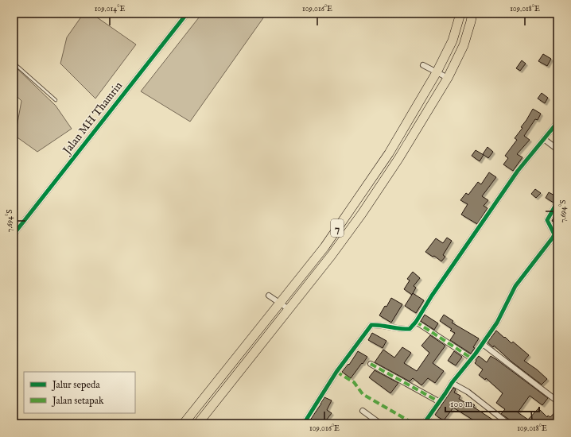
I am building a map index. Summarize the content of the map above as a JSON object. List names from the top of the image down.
{
  "streets": {
    "highway": ["7"],
    "street": ["Jalan MH Thamrin"]
  },
  "legend": ["Jalur sepeda", "Jalan setapak"],
  "scale_bar": "100 m",
  "coordinates": [
    "109.014°E",
    "109.016°E",
    "109.018°E",
    "7.694°S"
  ]
}
